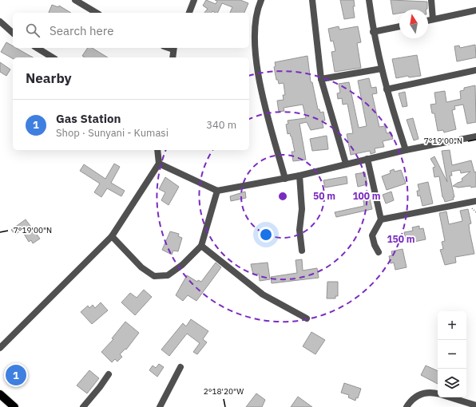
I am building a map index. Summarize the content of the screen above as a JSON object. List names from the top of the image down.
{
  "north": "top",
  "page": {
    "search": "Search here",
    "heading": "Nearby",
    "list": [
      {
        "mark": "1",
        "name": "Gas Station",
        "note": "Shop · Sunyani - Kumasi",
        "value": "340 m"
      }
    ],
    "map_buttons": ["+", "−"],
    "pins": "1"
  },
  "coordinates": ["7°19'00\"N", "2°18'20\"W"],
  "rings": ["50 m", "100 m", "150 m"]
}
